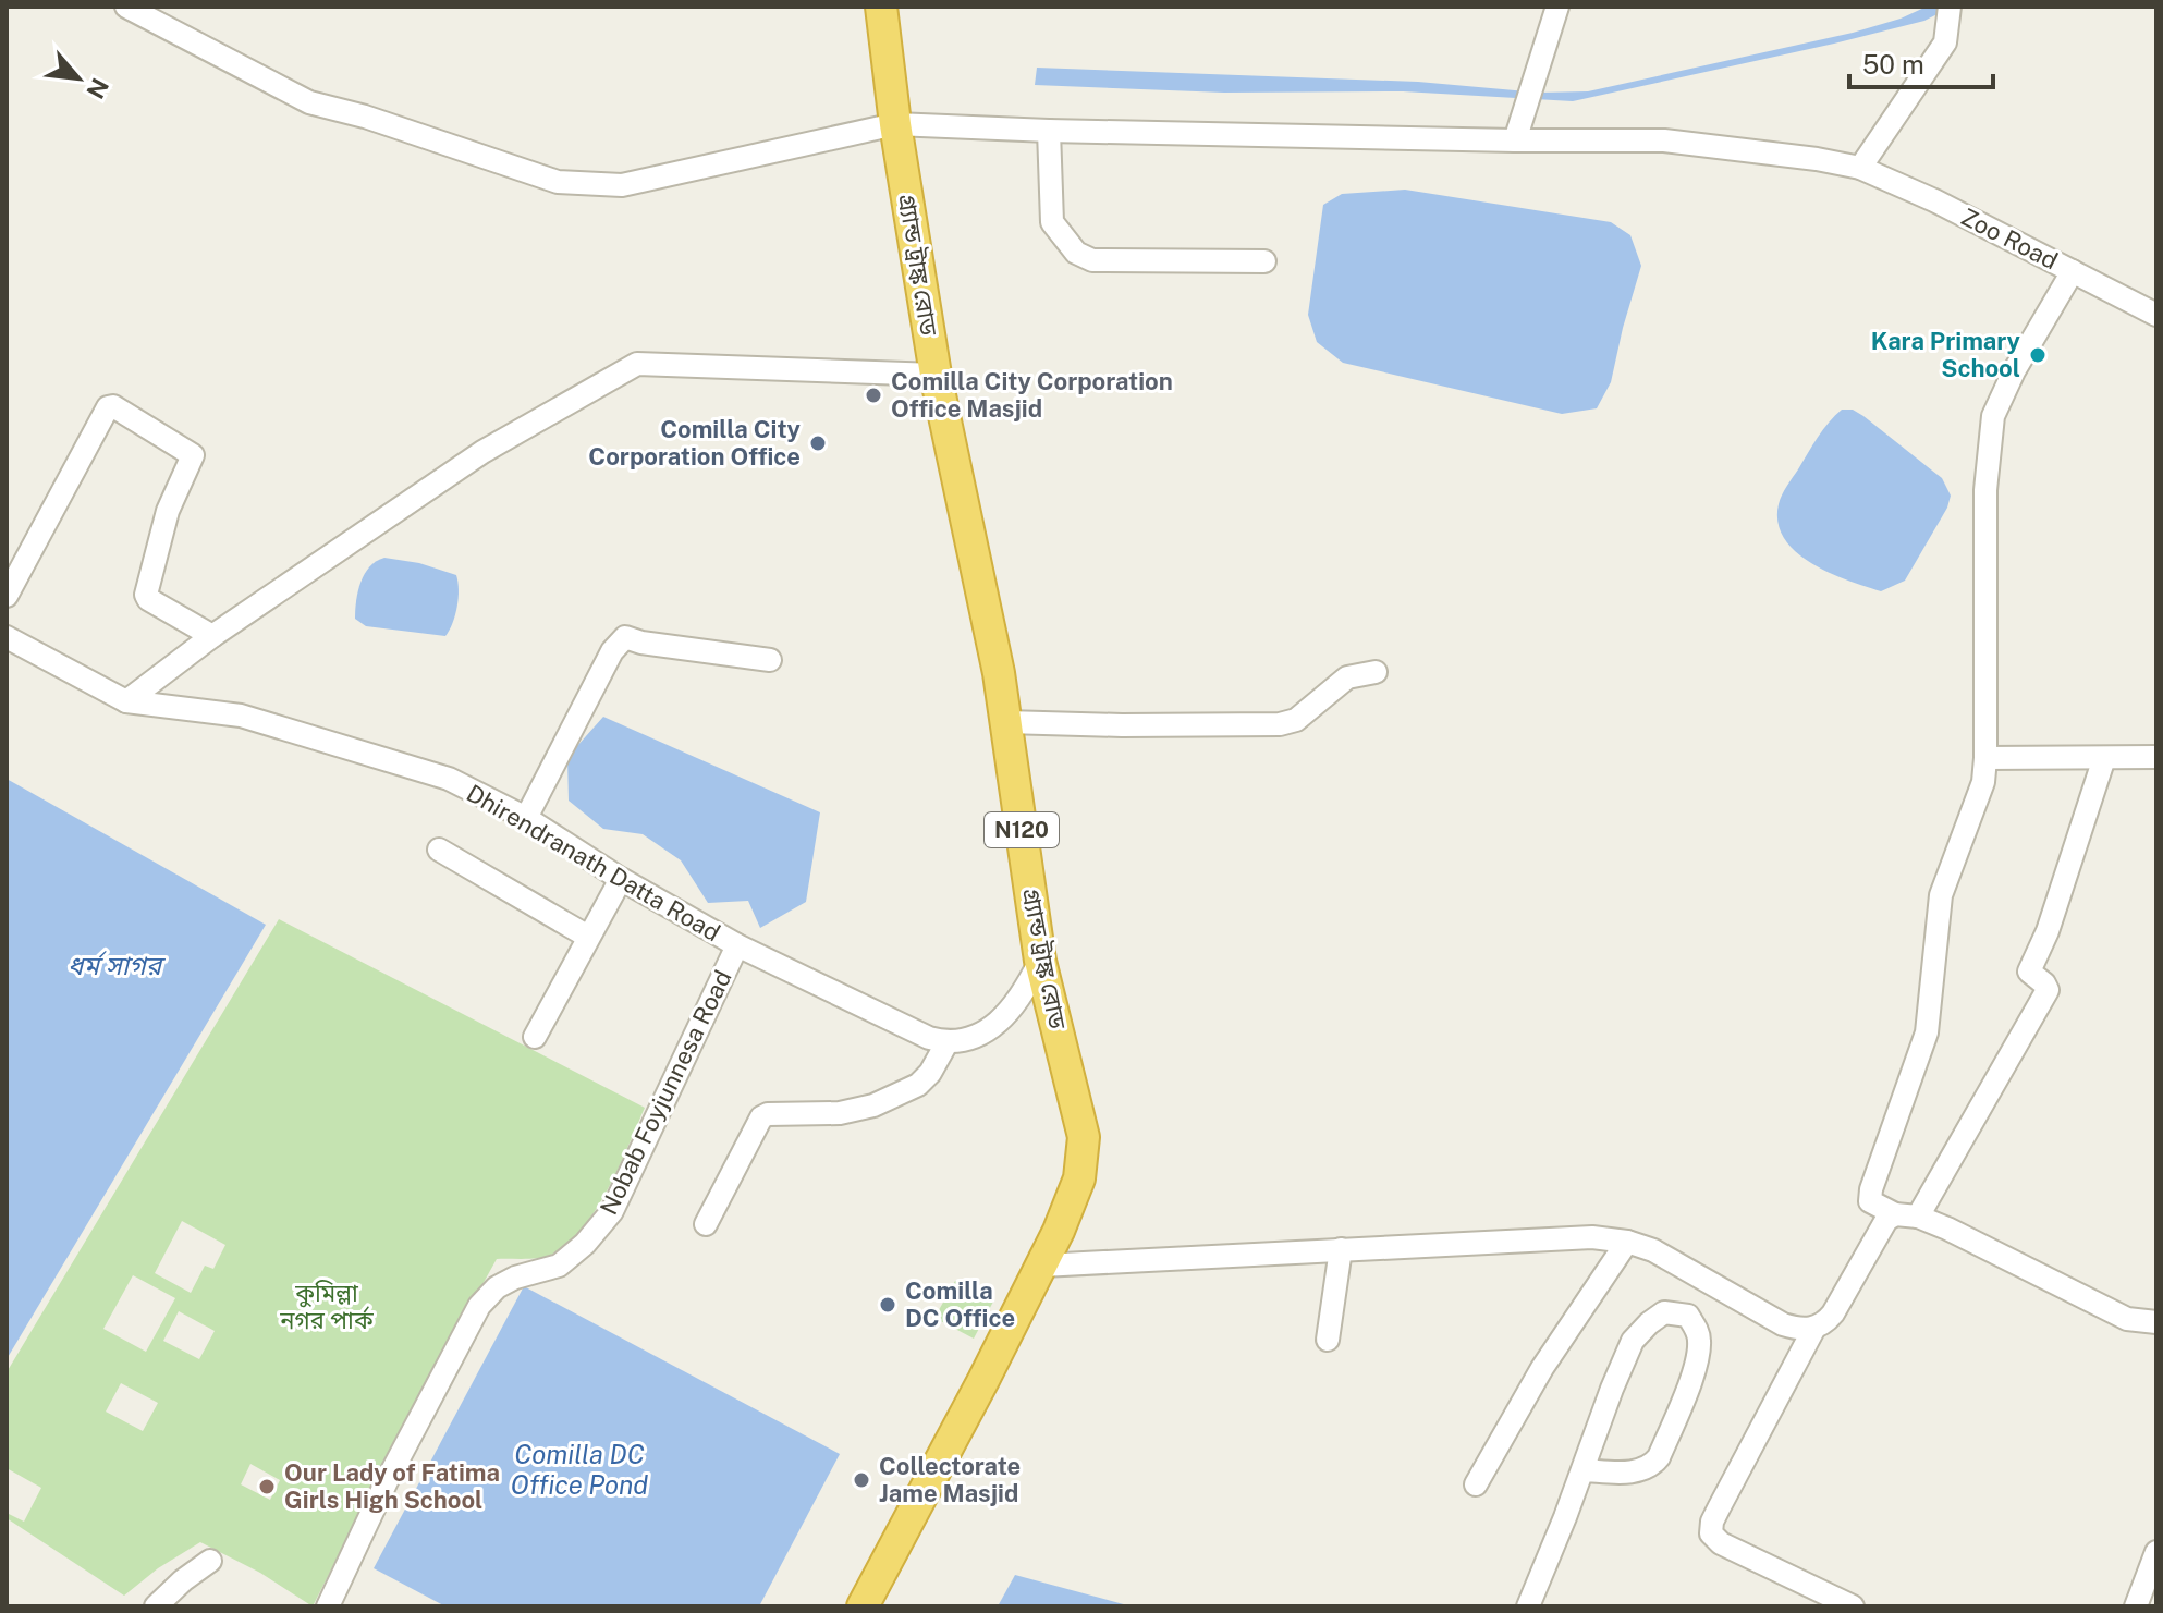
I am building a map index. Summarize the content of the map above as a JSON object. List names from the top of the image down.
{
  "streets": {
    "highway": ["গ্র্যান্ড ট্রাঙ্ক রোড", "N120"],
    "street": ["Zoo Road", "Dhirendranath Datta Road", "Nobab Foyjunnesa Road"]
  },
  "crossings": [
    ["Zoo Road", "গ্র্যান্ড ট্রাঙ্ক রোড"],
    ["Dhirendranath Datta Road", "Nobab Foyjunnesa Road"]
  ],
  "water": ["ধর্ম সাগর", "Comilla DC Office Pond"],
  "parks": ["কুমিল্লা নগর পার্ক"],
  "places": [
    "Kara Primary School",
    "Comilla City Corporation Office Masjid",
    "Comilla City Corporation Office",
    "Comilla DC Office",
    "Collectorate Jame Masjid",
    "Our Lady of Fatima Girls High School"
  ],
  "scale_bar": "50 m",
  "north": "bottom right"
}
